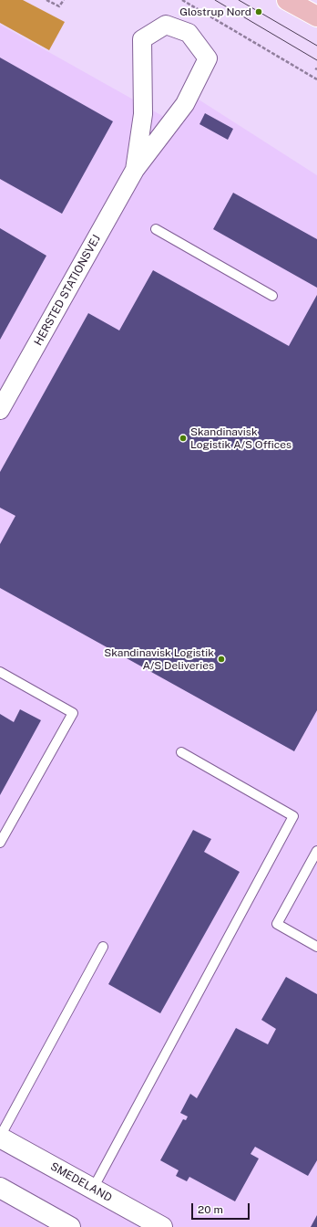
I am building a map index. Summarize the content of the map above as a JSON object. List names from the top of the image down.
{
  "streets": {
    "street": ["HERSTED STATIONSVEJ", "SMEDELAND"]
  },
  "places": ["Glostrup Nord", "Skandinavisk Logistik A/S Offices", "Skandinavisk Logistik A/S Deliveries"],
  "scale_bar": "20 m"
}
